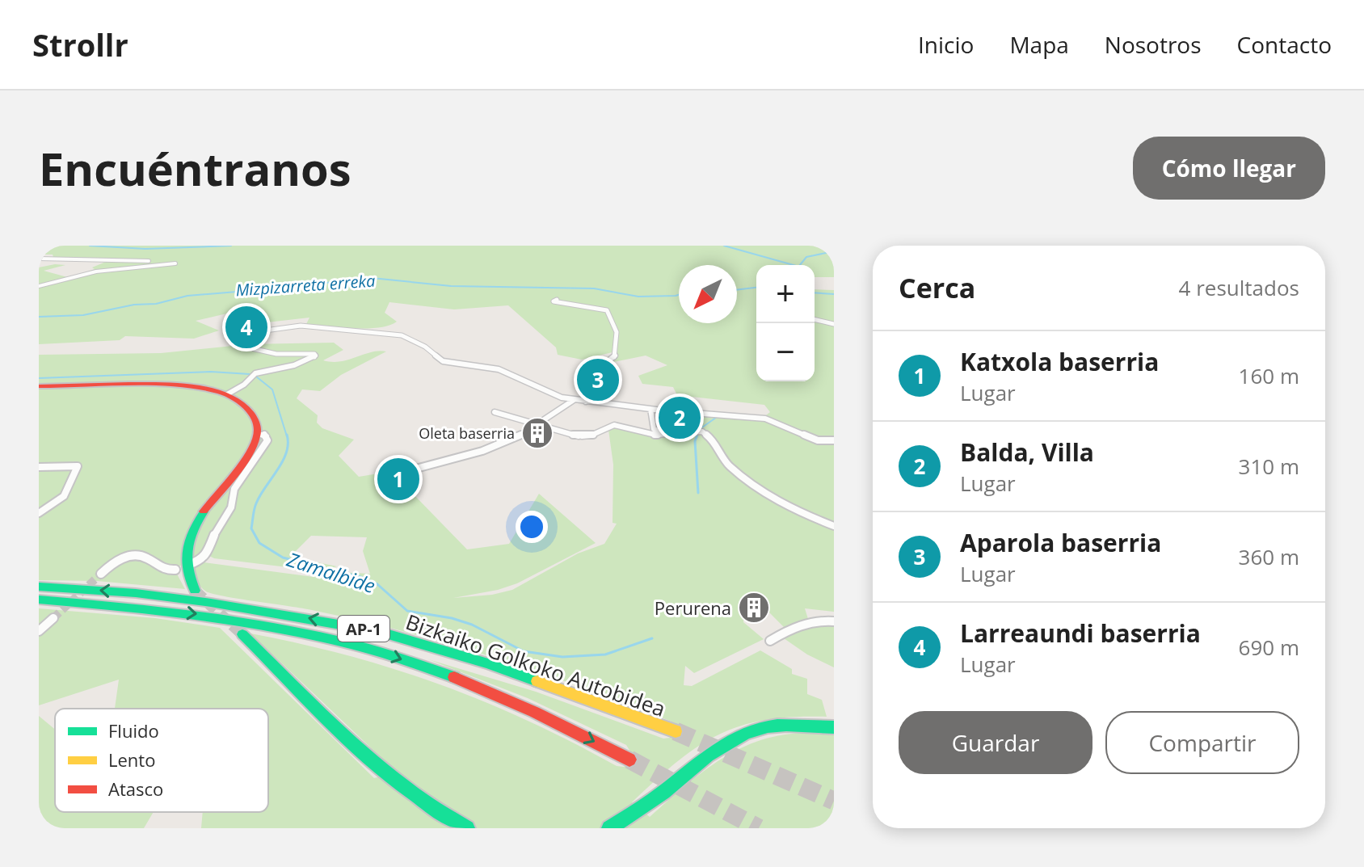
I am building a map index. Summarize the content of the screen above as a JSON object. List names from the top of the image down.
{
  "streets": {
    "main road": ["AP-1", "Bizkaiko Golkoko Autobidea"]
  },
  "water": ["Mizpizarreta erreka", "Zamalbide"],
  "places": {
    "building": ["Oleta baserria", "Perurena"]
  },
  "legend": ["Fluido", "Lento", "Atasco"],
  "north": "bottom left",
  "page": {
    "header": "Strollr",
    "nav": [
      "Inicio",
      "Mapa",
      "Nosotros",
      "Contacto"
    ],
    "buttons": [
      "Cómo llegar",
      ["Guardar", "Compartir"]
    ],
    "title": "Encuéntranos",
    "heading": ["Cerca", "4 resultados"],
    "map_buttons": ["+", "−"],
    "pins": [
      "4",
      "3",
      "2",
      "1"
    ],
    "list": [
      {
        "mark": "1",
        "name": "Katxola baserria",
        "note": "Lugar",
        "value": "160 m"
      },
      {
        "mark": "2",
        "name": "Balda, Villa",
        "note": "Lugar",
        "value": "310 m"
      },
      {
        "mark": "3",
        "name": "Aparola baserria",
        "note": "Lugar",
        "value": "360 m"
      },
      {
        "mark": "4",
        "name": "Larreaundi baserria",
        "note": "Lugar",
        "value": "690 m"
      }
    ]
  }
}
